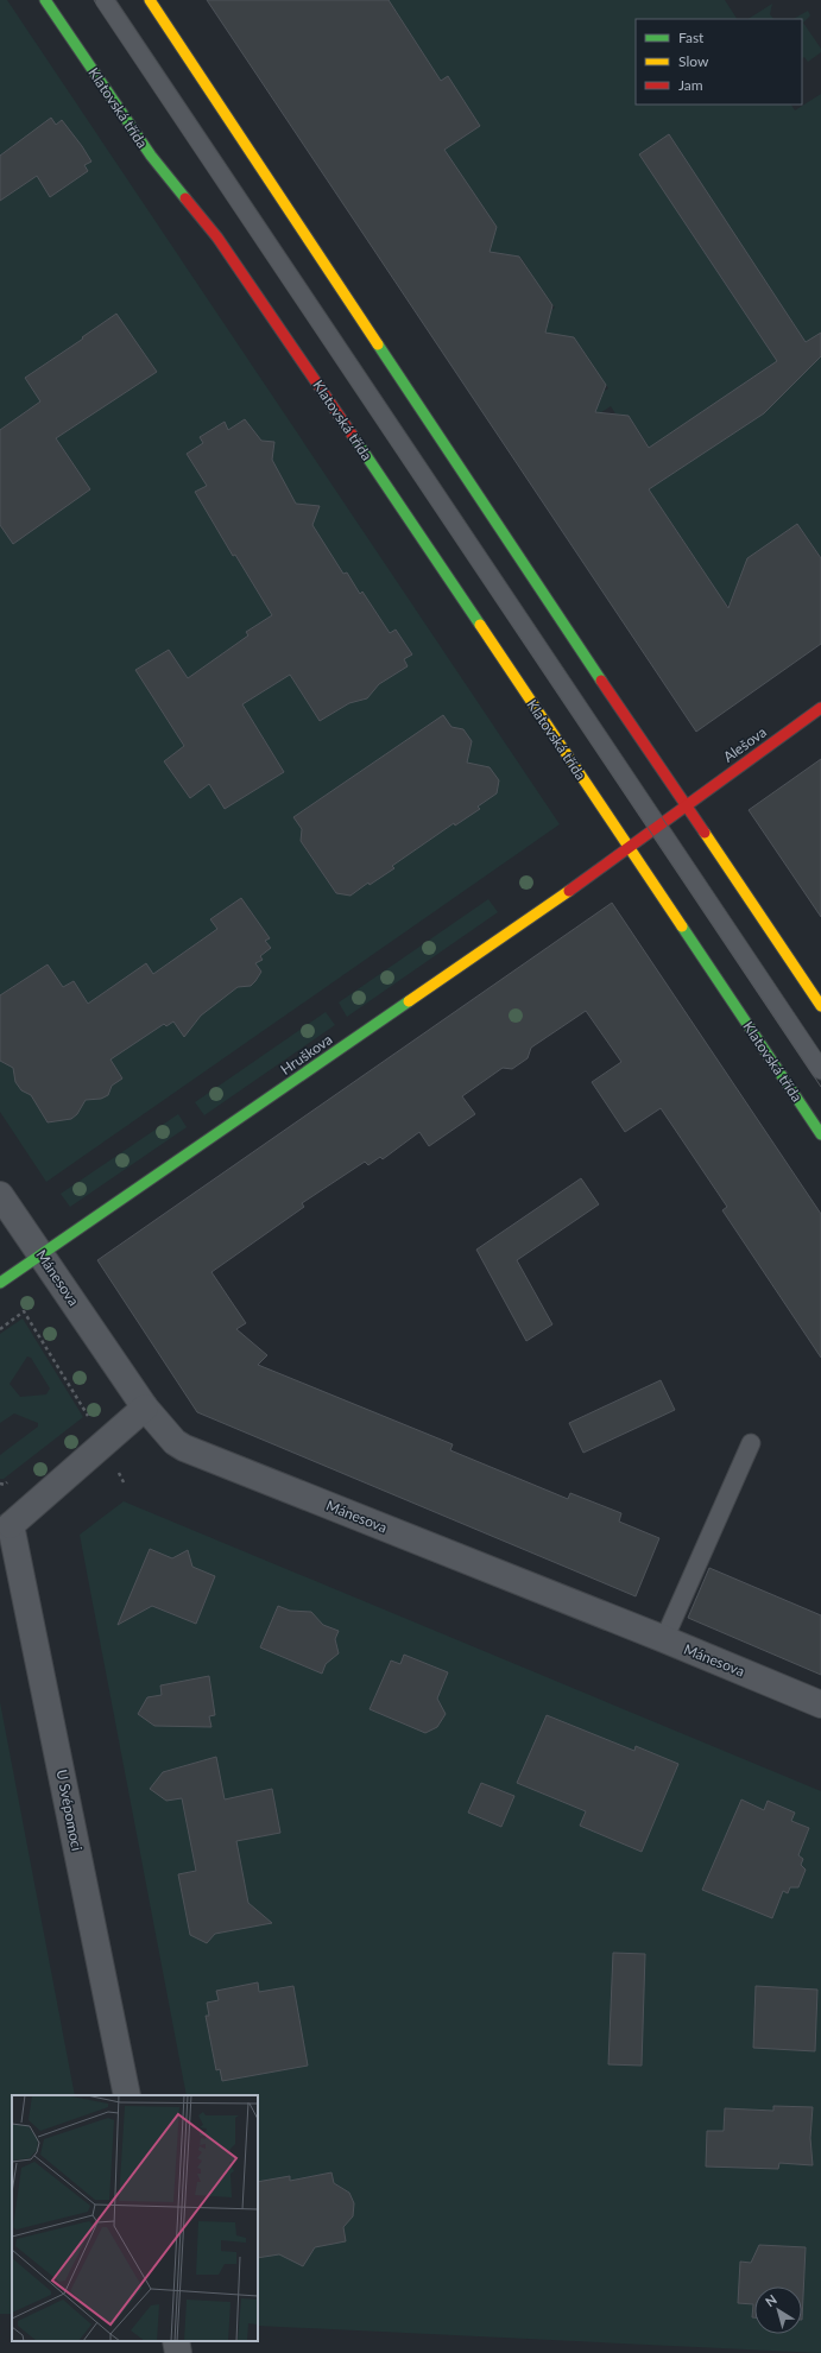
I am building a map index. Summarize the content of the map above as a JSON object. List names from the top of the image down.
{
  "streets": {
    "main road": ["Klatovská třída", "Alešova", "Hruškova"],
    "street": ["Mánesova", "U Svépomoci"]
  },
  "crossings": [
    ["Klatovská třída", "Hruškova"],
    ["Hruškova", "Mánesova"],
    ["Mánesova", "U Svépomoci"]
  ],
  "legend": ["Fast", "Slow", "Jam"],
  "north": "top left"
}
